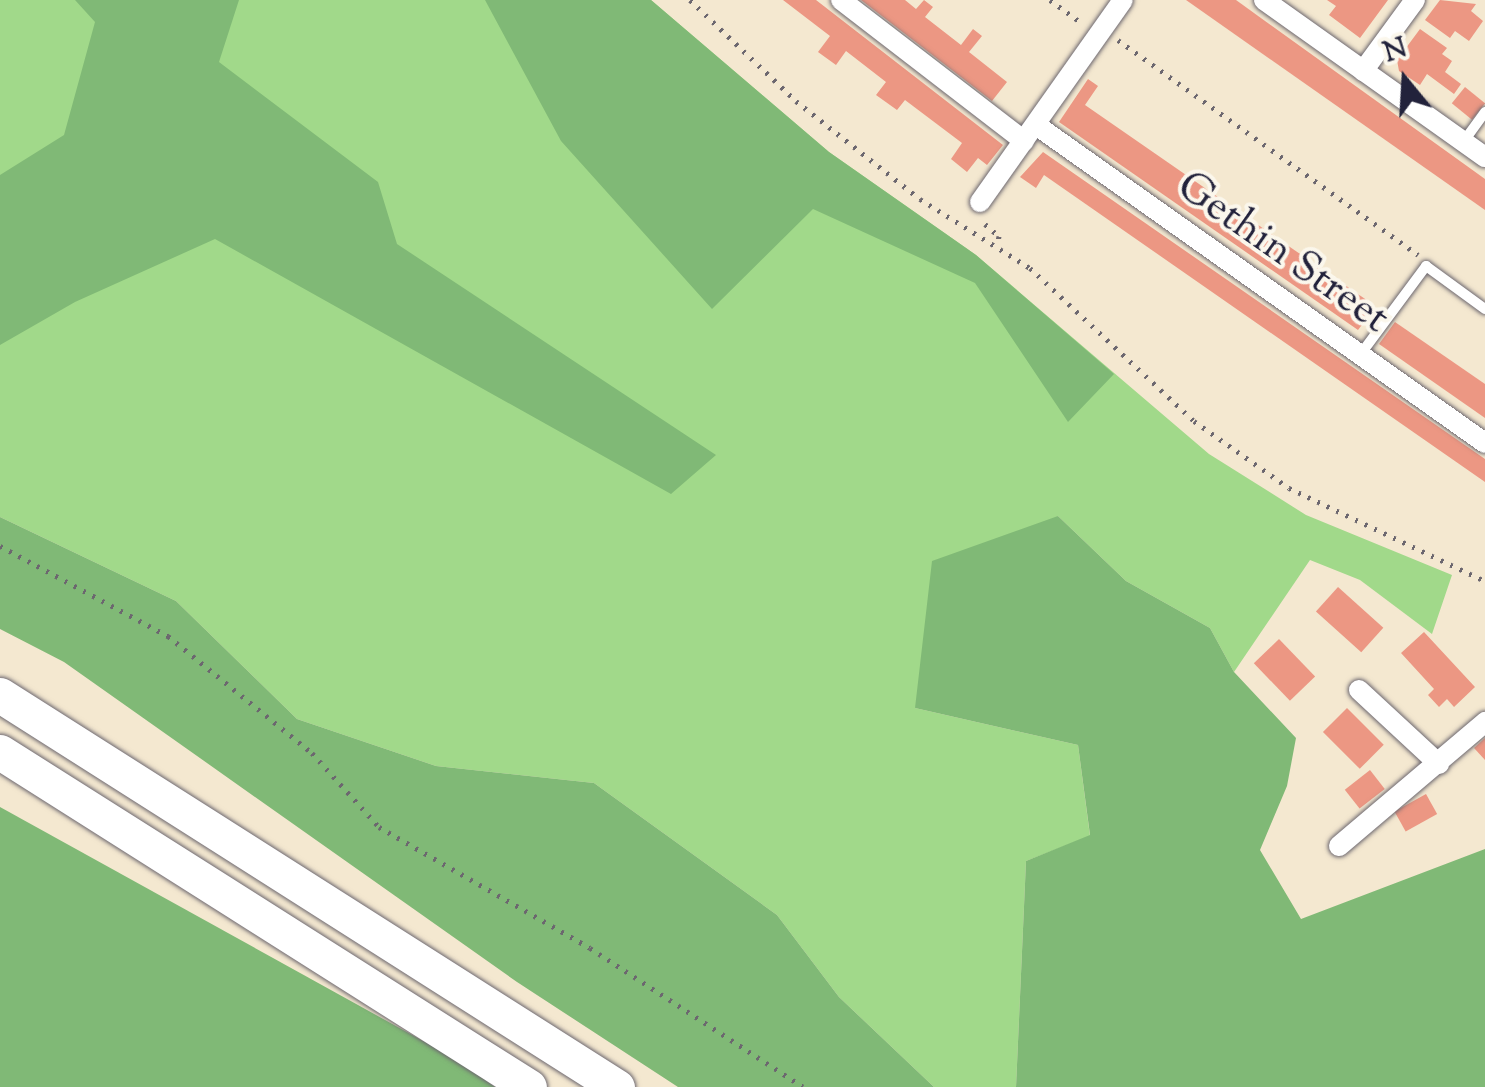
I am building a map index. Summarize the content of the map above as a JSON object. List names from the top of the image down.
{
  "streets": {
    "street": ["Gethin Street"]
  },
  "north": "top"
}
